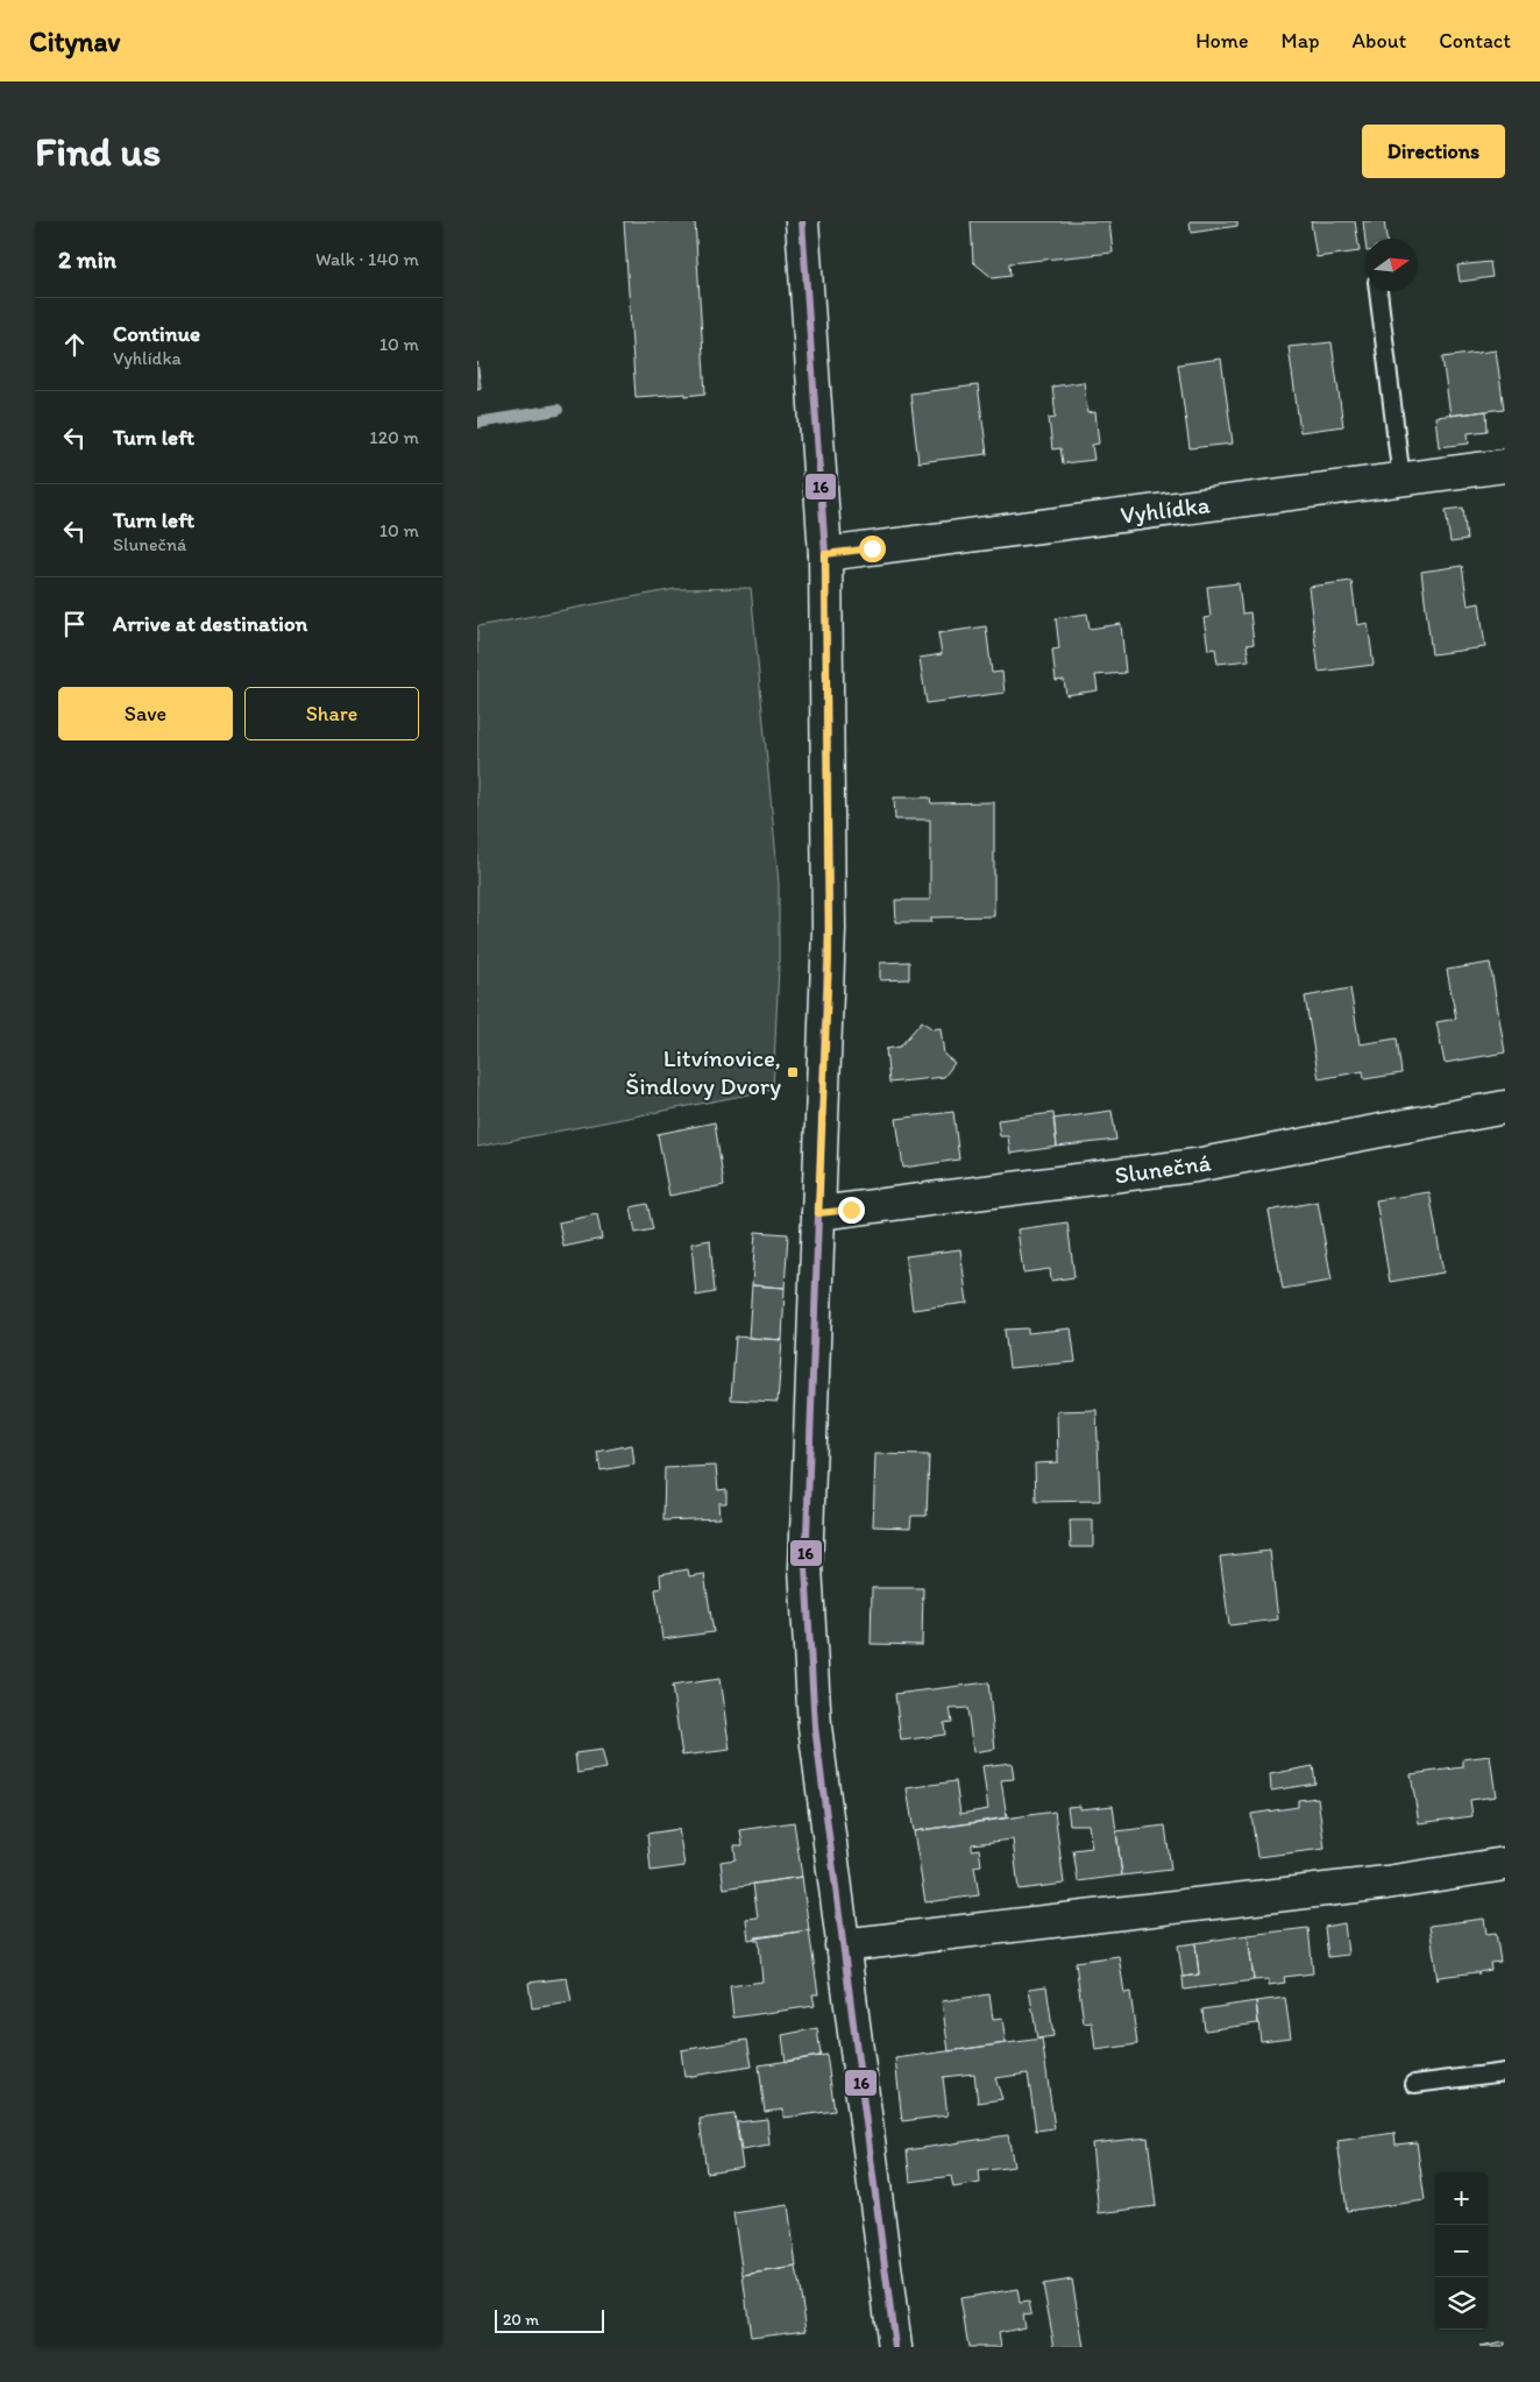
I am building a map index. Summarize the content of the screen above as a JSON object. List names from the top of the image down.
{
  "streets": {
    "street": ["Vyhlídka", "Slunečná"]
  },
  "places": {
    "transit": ["Litvínovice, Šindlovy Dvory"]
  },
  "lines": ["transit line 16"],
  "scale_bar": "20 m",
  "north": "right",
  "page": {
    "header": "Citynav",
    "nav": [
      "Home",
      "Map",
      "About",
      "Contact"
    ],
    "buttons": [
      "Directions",
      ["Save", "Share"]
    ],
    "title": "Find us",
    "heading": ["2 min", "Walk · 140 m"],
    "list": [
      ["Continue", "Vyhlídka", "10 m"],
      ["Turn left", "120 m"],
      ["Turn left", "Slunečná", "10 m"],
      "Arrive at destination"
    ],
    "map_buttons": ["+", "−"],
    "scale": "20 m"
  }
}
